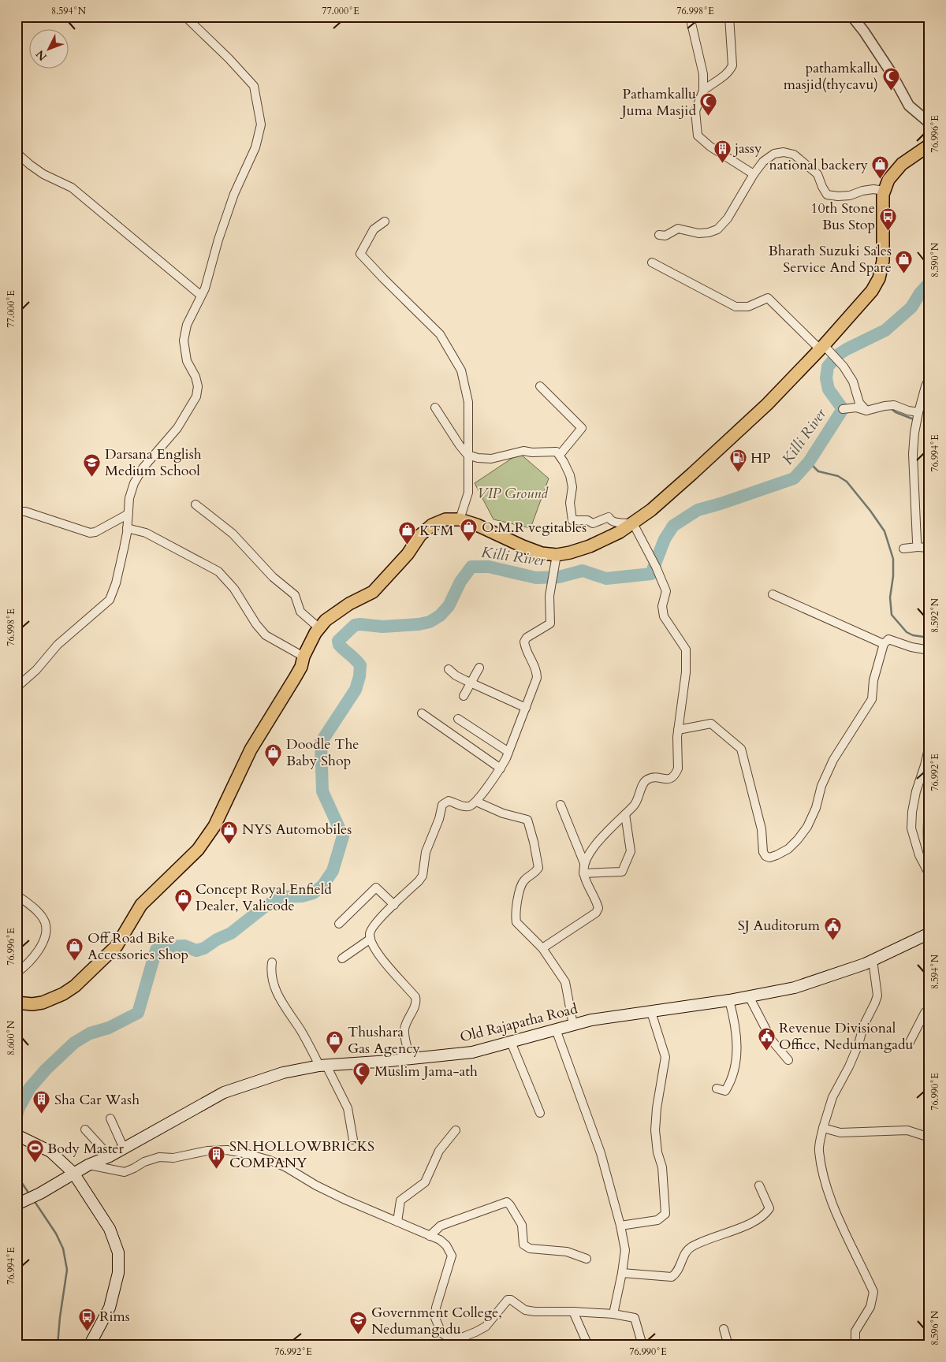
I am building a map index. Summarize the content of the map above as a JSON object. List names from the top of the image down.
{
  "streets": {
    "main road": ["Old Rajapatha Road"]
  },
  "water": ["Killi River"],
  "parks": ["VIP Ground"],
  "places": {
    "mosque": ["pathamkallu masjid(thycavu)", "Pathamkallu Juma Masjid", "Muslim Jama-ath"],
    "building": ["jassy", "Sha Car Wash", "SN HOLLOWBRICKS COMPANY"],
    "shop": [
      "national backery",
      "Bharath Suzuki Sales Service And Spare",
      "O.M.R vegitables",
      "KTM",
      "Doodle The Baby Shop",
      "NYS Automobiles",
      "Concept Royal Enfield Dealer, Valicode",
      "Off Road Bike Accessories Shop",
      "Thushara Gas Agency"
    ],
    "bus stop": ["10th Stone Bus Stop", "Rims"],
    "fuel station": ["HP"],
    "school or university": ["Darsana English Medium School", "Government College, Nedumangadu"],
    "public building": ["SJ Auditorum", "Revenue Divisional Office, Nedumangadu"],
    "sports": ["Body Master"]
  },
  "north": "bottom left",
  "coordinates": [
    "8.594°N",
    "77.000°E",
    "76.998°E",
    "76.996°E",
    "8.590°N",
    "76.994°E",
    "8.592°N",
    "76.992°E",
    "8.600°N",
    "76.990°E",
    "8.596°N"
  ]
}
